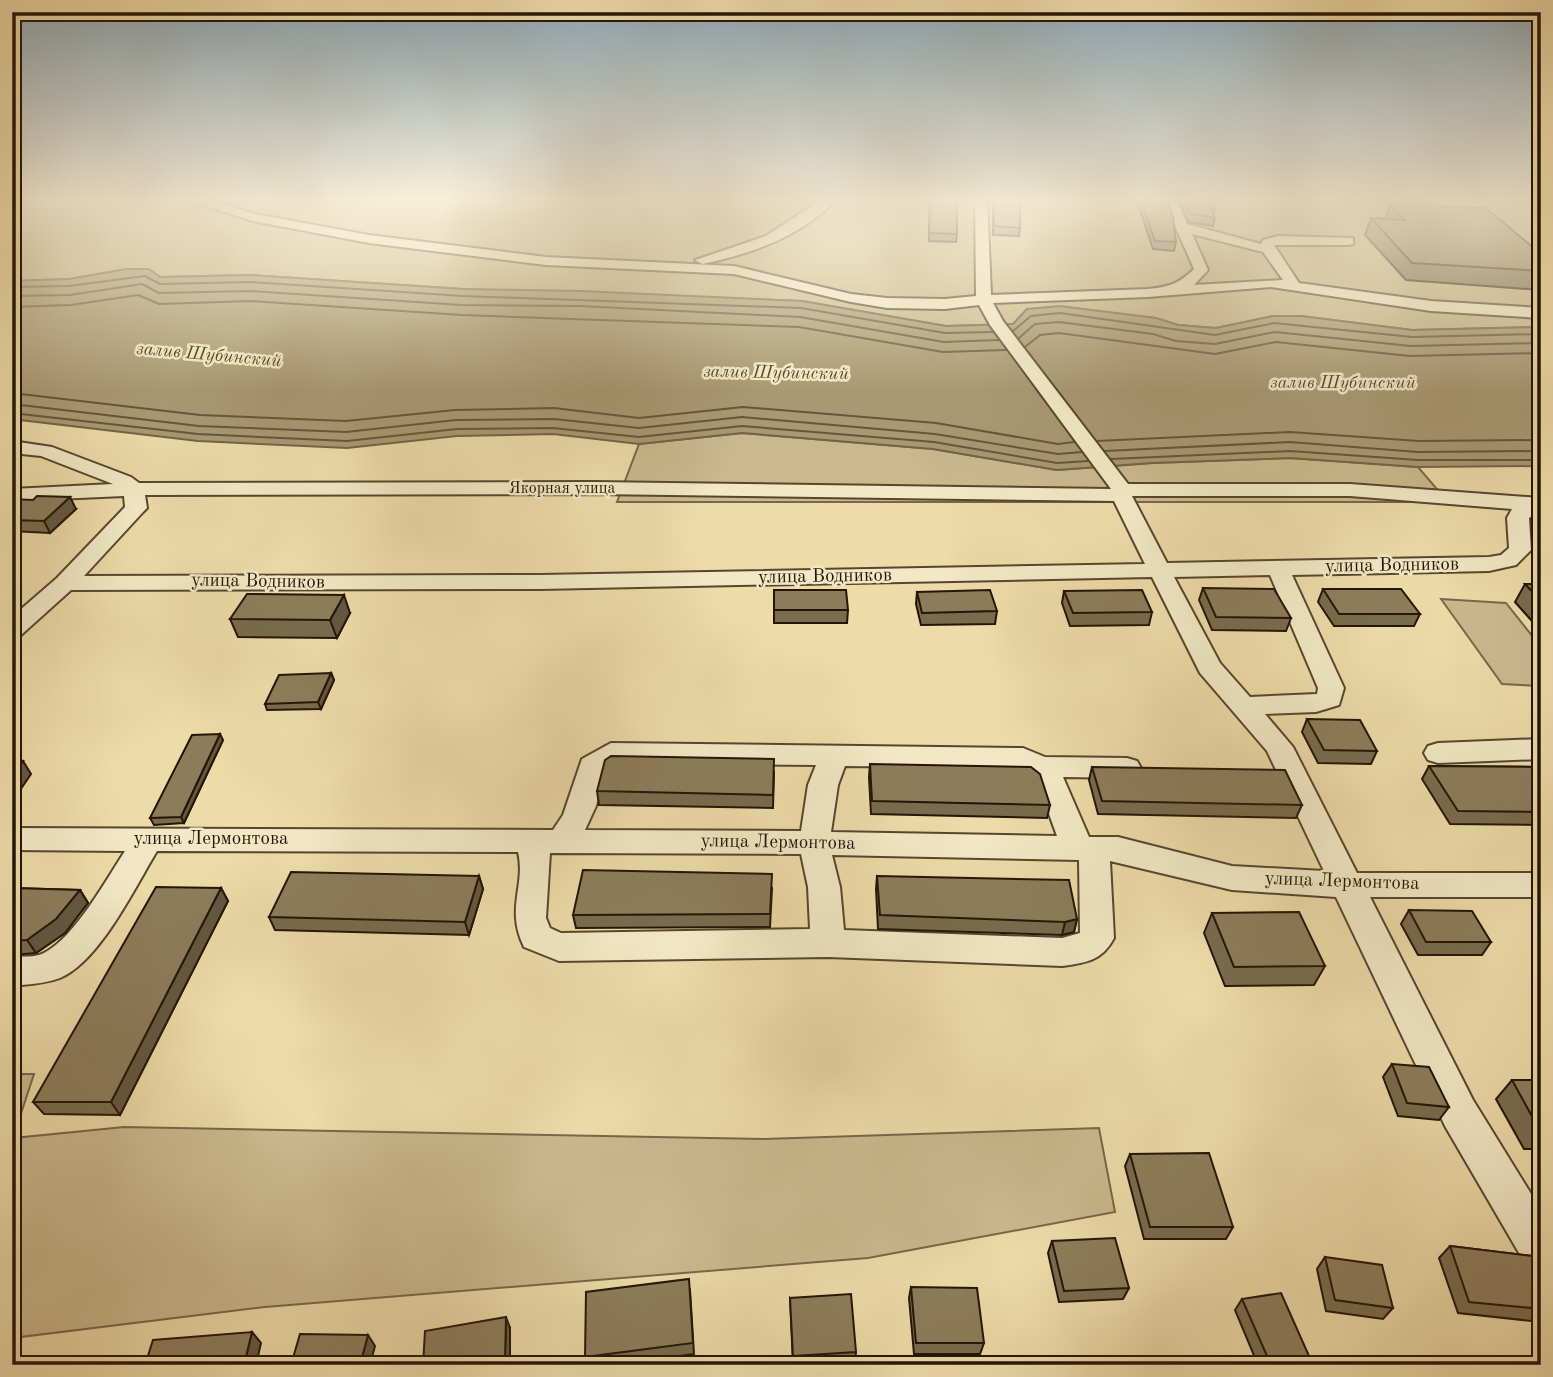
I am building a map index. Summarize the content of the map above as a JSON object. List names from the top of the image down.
{
  "streets": {
    "street": ["Якорная улица", "улица Водников", "улица Лермонтова"]
  },
  "crossings": [
    ["Якорная улица", "улица Водников"]
  ],
  "water": ["залив Шубинский"]
}
